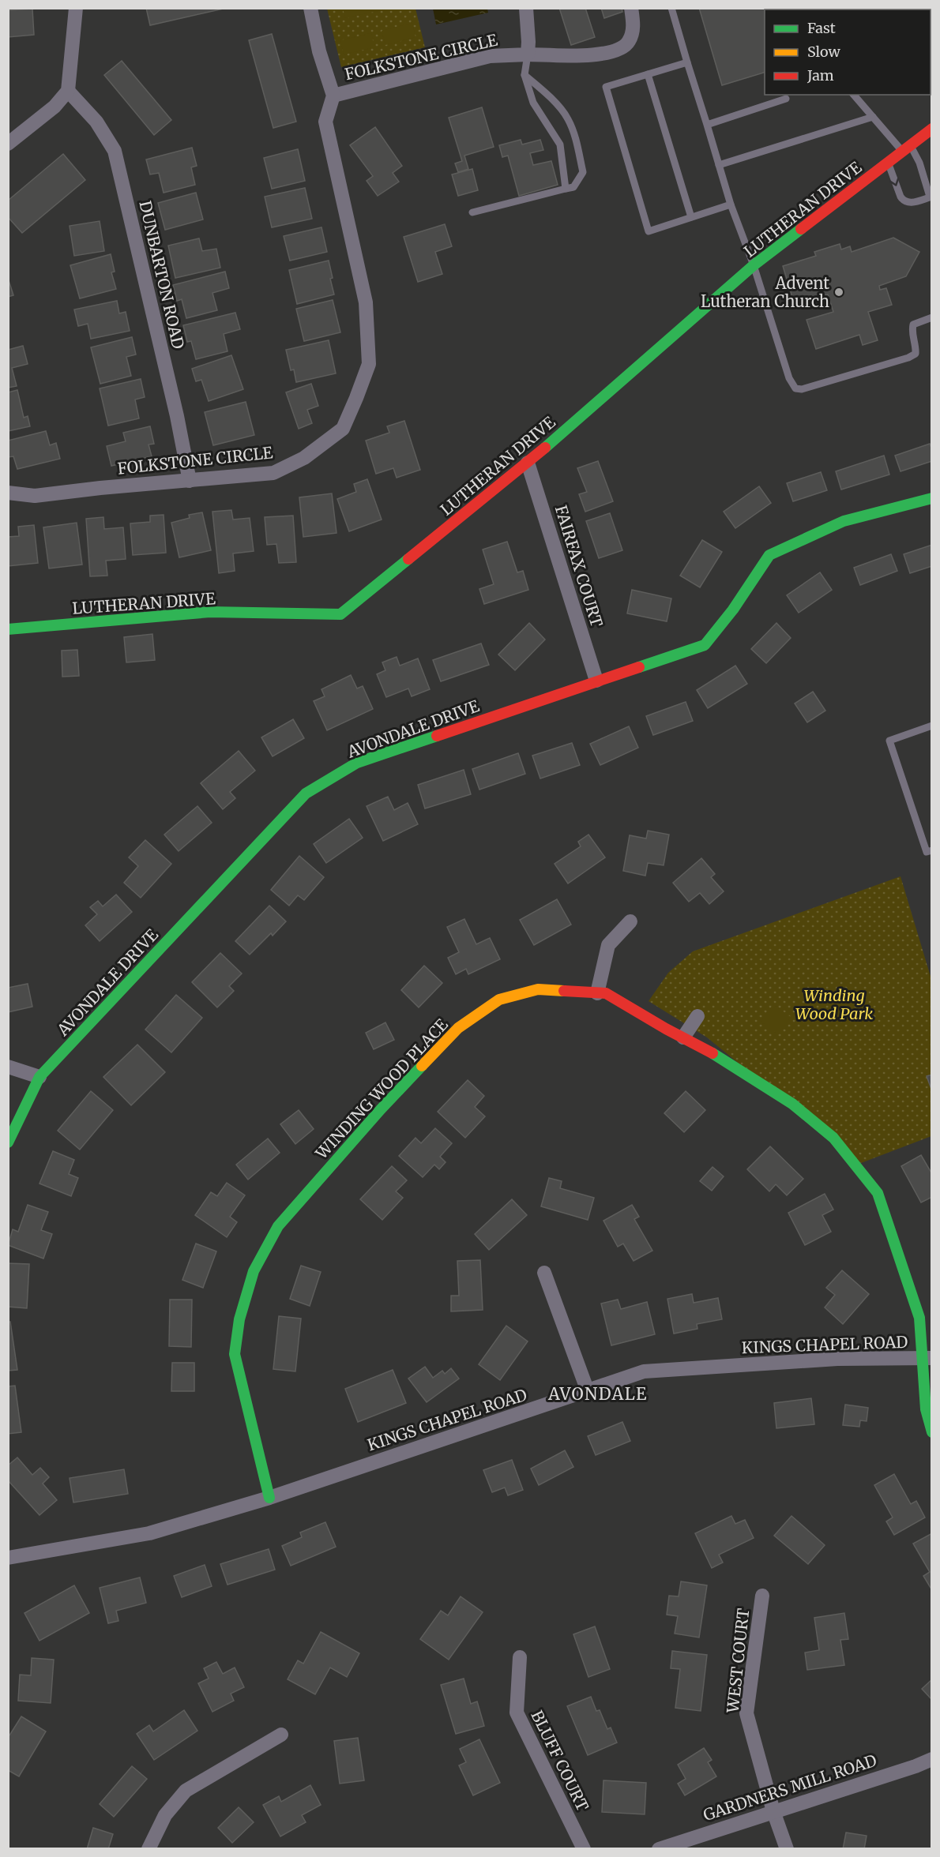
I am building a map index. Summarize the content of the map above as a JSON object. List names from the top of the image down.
{
  "streets": {
    "street": [
      "FOLKSTONE CIRCLE",
      "LUTHERAN DRIVE",
      "DUNBARTON ROAD",
      "FAIRFAX COURT",
      "AVONDALE DRIVE",
      "WINDING WOOD PLACE",
      "KINGS CHAPEL ROAD",
      "WEST COURT",
      "BLUFF COURT",
      "GARDNERS MILL ROAD"
    ]
  },
  "crossings": [
    ["FOLKSTONE CIRCLE", "DUNBARTON ROAD"],
    ["LUTHERAN DRIVE", "FAIRFAX COURT"],
    ["FAIRFAX COURT", "AVONDALE DRIVE"],
    ["WINDING WOOD PLACE", "KINGS CHAPEL ROAD"],
    ["WEST COURT", "GARDNERS MILL ROAD"]
  ],
  "districts": ["AVONDALE"],
  "parks": ["Winding Wood Park"],
  "places": ["Advent Lutheran Church"],
  "legend": ["Fast", "Slow", "Jam"]
}
